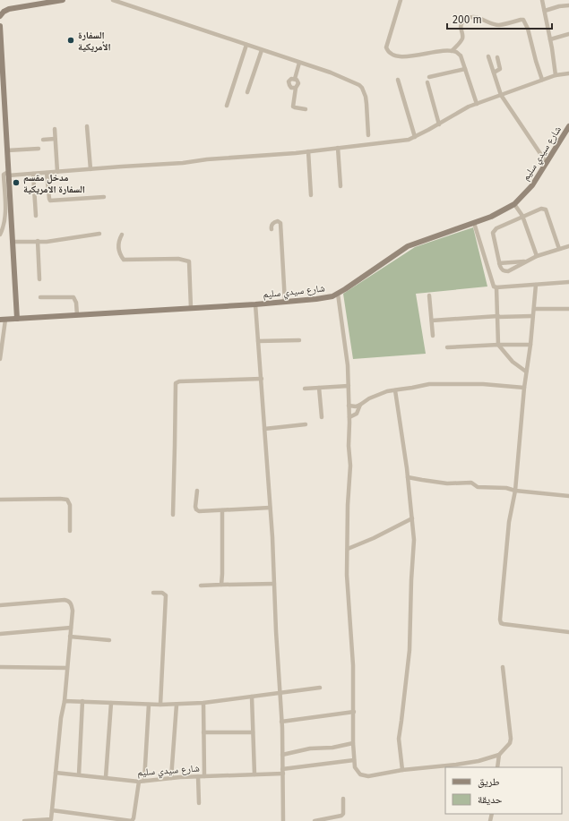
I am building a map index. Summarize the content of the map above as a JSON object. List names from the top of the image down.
{
  "streets": {
    "main road": ["شارع سيدي سليم"]
  },
  "places": ["السفارة الأمريكية", "مدخل مقسم السفارة الامريكية"],
  "legend": ["طريق", "حديقة"],
  "scale_bar": "200 m"
}
